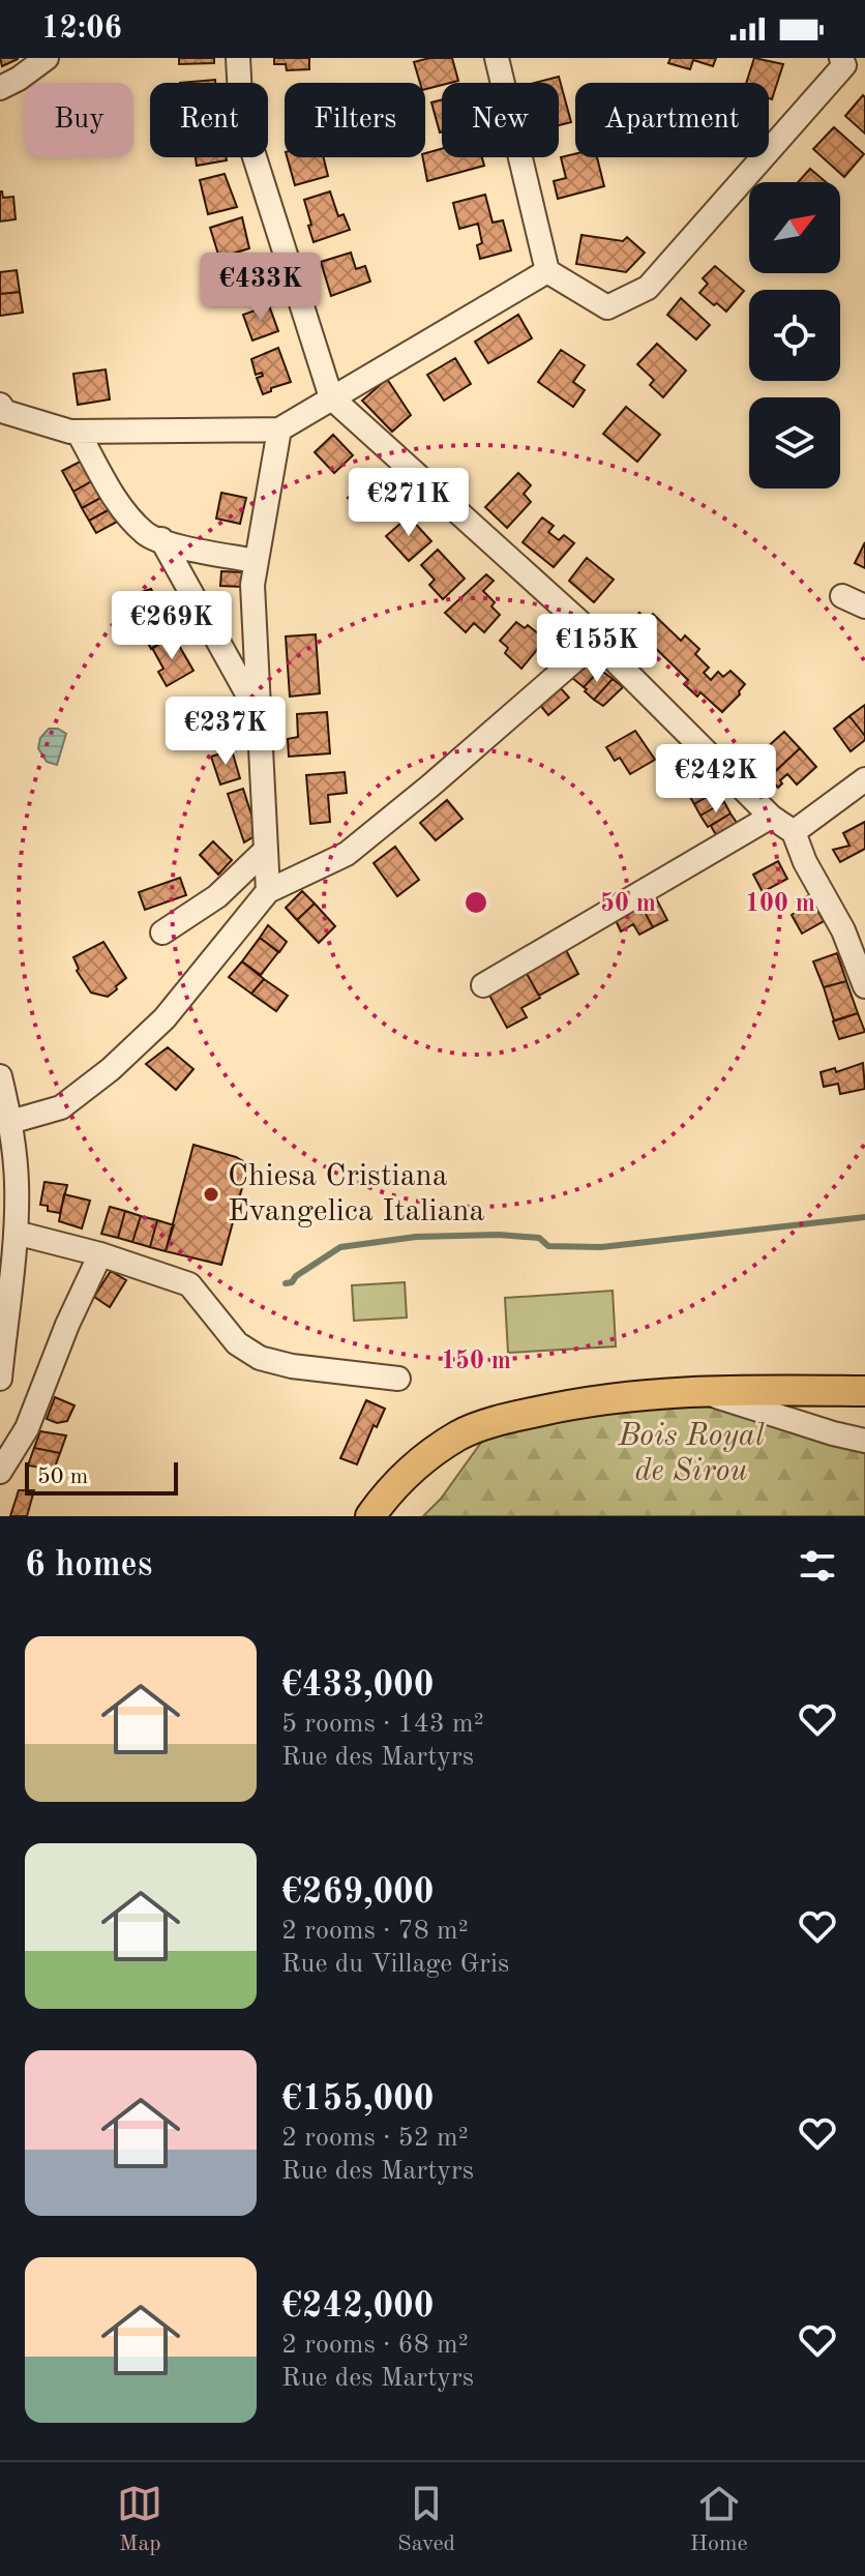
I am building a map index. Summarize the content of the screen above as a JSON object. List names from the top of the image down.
{
  "parks": ["Bois Royal de Sirou"],
  "places": ["Chiesa Cristiana Evangelica Italiana"],
  "scale_bar": "50 m",
  "north": "top right",
  "page": {
    "status": "12:06",
    "chip": [
      "Buy",
      "Rent",
      "Filters",
      "New",
      "Apartment"
    ],
    "price": [
      "€433K",
      "€271K",
      "€269K",
      "€155K",
      "€237K",
      "€242K"
    ],
    "scale": "50 m",
    "heading": "6 homes",
    "list": [
      {
        "name": "€433,000",
        "note": "5 rooms · 143 m² · Rue des Martyrs"
      },
      {
        "name": "€269,000",
        "note": "2 rooms · 78 m² · Rue du Village Gris"
      },
      {
        "name": "€155,000",
        "note": "2 rooms · 52 m² · Rue des Martyrs"
      },
      {
        "name": "€242,000",
        "note": "2 rooms · 68 m² · Rue des Martyrs"
      }
    ],
    "tabs": ["Map", "Saved", "Home"]
  },
  "rings": ["50 m", "100 m", "150 m"]
}
